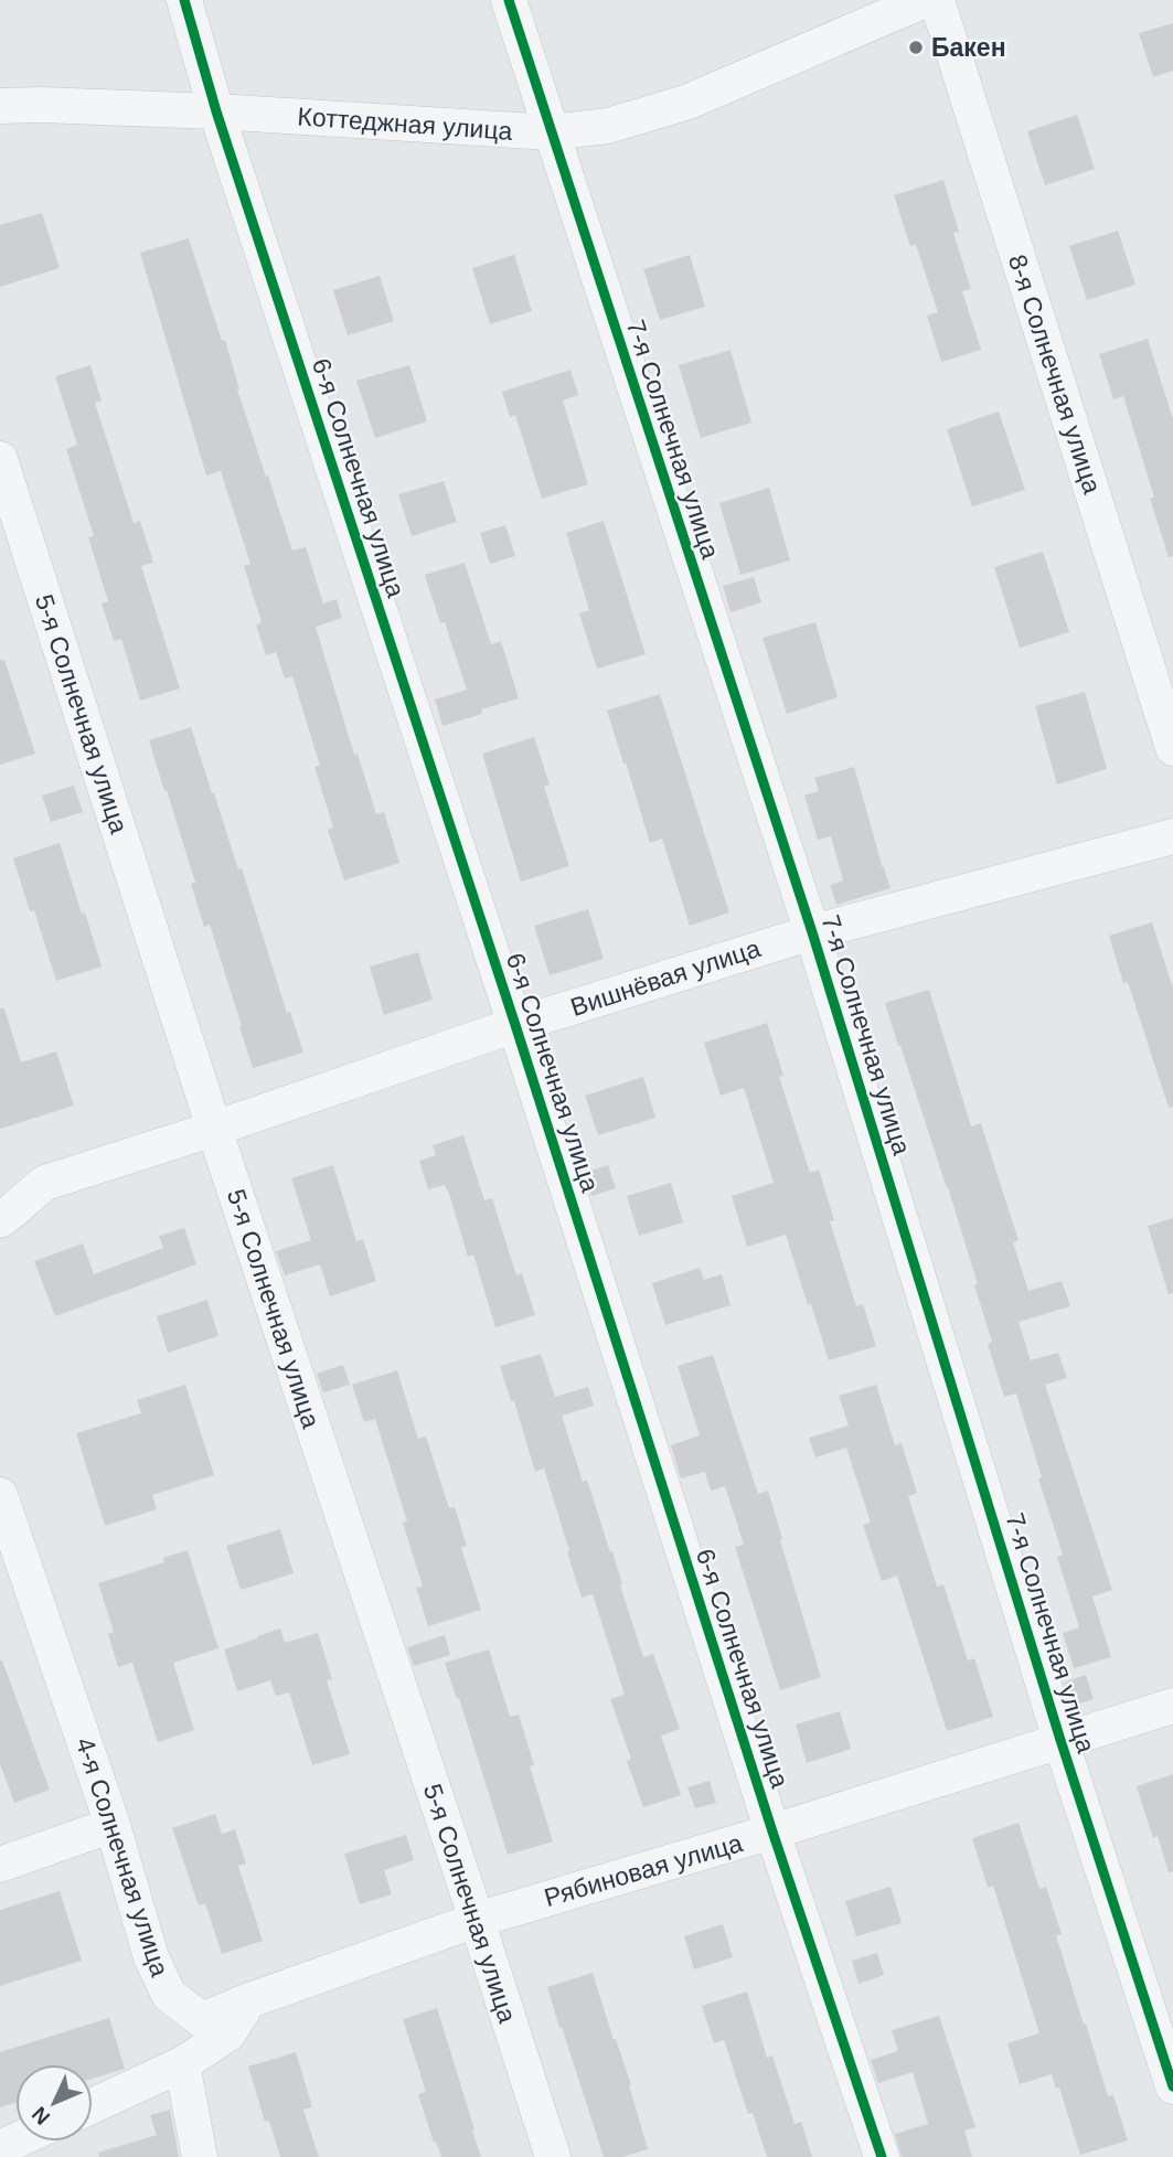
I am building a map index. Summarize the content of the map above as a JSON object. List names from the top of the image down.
{
  "streets": {
    "street": [
      "Коттеджная улица",
      "8-я Солнечная улица",
      "7-я Солнечная улица",
      "6-я Солнечная улица",
      "5-я Солнечная улица",
      "Вишнёвая улица",
      "4-я Солнечная улица",
      "Рябиновая улица"
    ]
  },
  "crossings": [
    ["Коттеджная улица", "8-я Солнечная улица"],
    ["Коттеджная улица", "7-я Солнечная улица"],
    ["Коттеджная улица", "6-я Солнечная улица"],
    ["7-я Солнечная улица", "Вишнёвая улица"],
    ["7-я Солнечная улица", "Рябиновая улица"],
    ["6-я Солнечная улица", "Вишнёвая улица"],
    ["6-я Солнечная улица", "Рябиновая улица"],
    ["5-я Солнечная улица", "Вишнёвая улица"],
    ["5-я Солнечная улица", "Рябиновая улица"],
    ["4-я Солнечная улица", "Рябиновая улица"]
  ],
  "places": ["Бакен"],
  "north": "bottom left"
}
